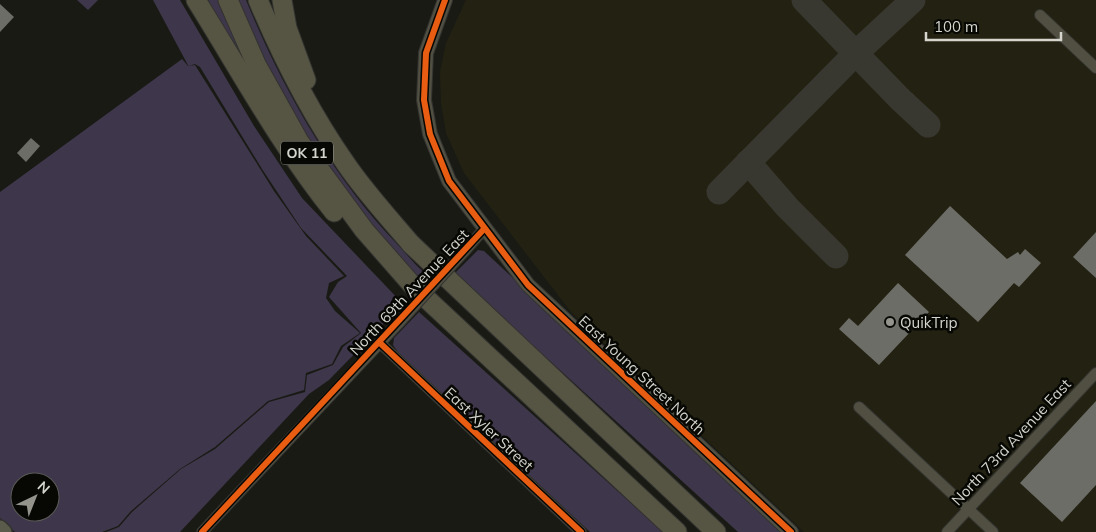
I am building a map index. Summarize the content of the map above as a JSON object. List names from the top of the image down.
{
  "streets": {
    "highway": ["OK 11"],
    "street": [
      "North 69th Avenue East",
      "East Young Street North",
      "East Xyler Street",
      "North 73rd Avenue East"
    ]
  },
  "crossings": [
    ["North 69th Avenue East", "East Young Street North"],
    ["North 69th Avenue East", "East Xyler Street"]
  ],
  "places": ["QuikTrip"],
  "scale_bar": "100 m",
  "north": "top right"
}
